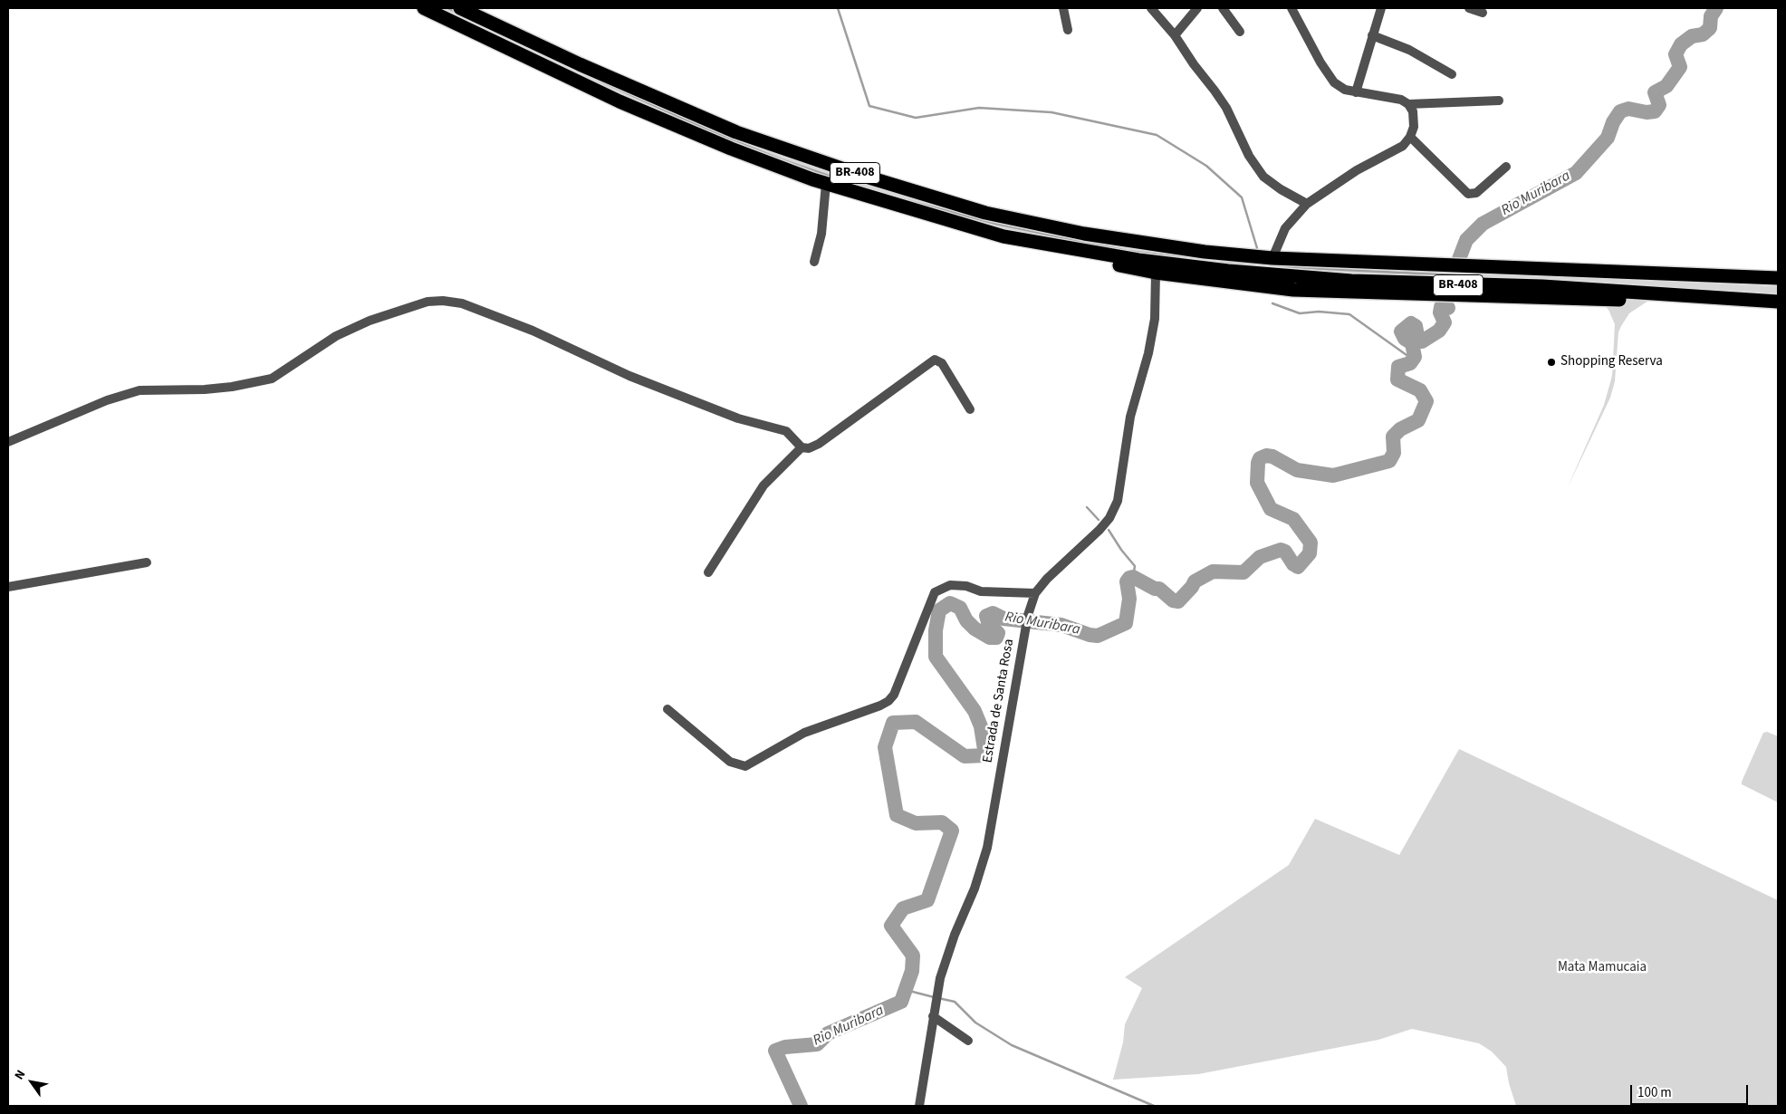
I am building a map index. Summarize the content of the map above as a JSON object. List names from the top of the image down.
{
  "streets": {
    "highway": ["BR-408"],
    "street": ["Estrada de Santa Rosa"]
  },
  "water": ["Rio Muribara"],
  "parks": ["Mata Mamucaia"],
  "places": ["Shopping Reserva"],
  "scale_bar": "100 m",
  "north": "top left"
}
